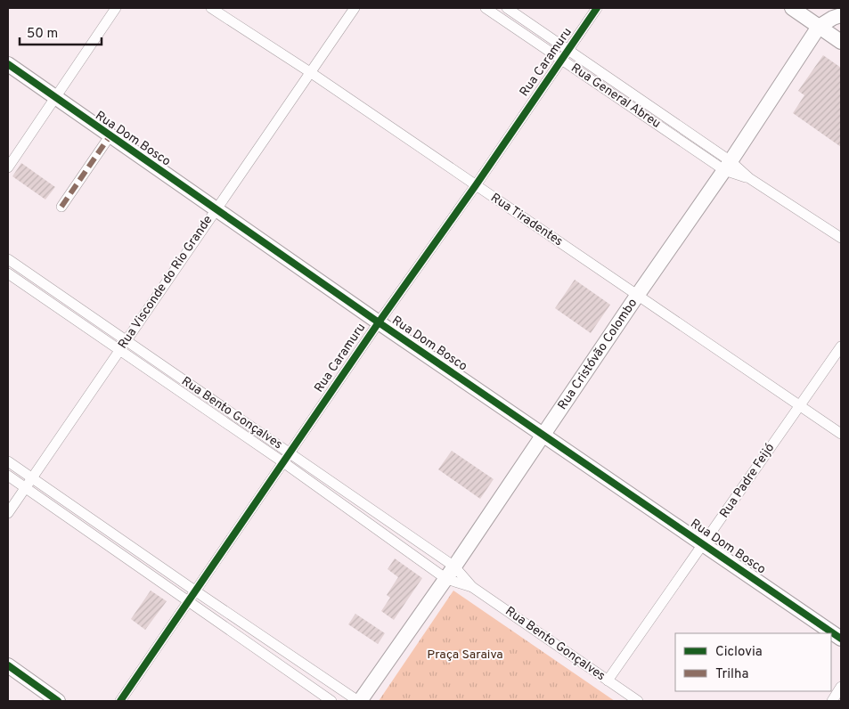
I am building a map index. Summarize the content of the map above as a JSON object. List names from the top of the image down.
{
  "streets": {
    "street": [
      "Rua Caramuru",
      "Rua General Abreu",
      "Rua Dom Bosco",
      "Rua Tiradentes",
      "Rua Visconde do Rio Grande",
      "Rua Cristóvão Colombo",
      "Rua Bento Gonçalves",
      "Rua Padre Feijó"
    ]
  },
  "crossings": [
    ["Rua Caramuru", "Rua General Abreu"],
    ["Rua Caramuru", "Rua Dom Bosco"],
    ["Rua Caramuru", "Rua Tiradentes"],
    ["Rua Caramuru", "Rua Bento Gonçalves"],
    ["Rua General Abreu", "Rua Cristóvão Colombo"],
    ["Rua Dom Bosco", "Rua Visconde do Rio Grande"],
    ["Rua Dom Bosco", "Rua Cristóvão Colombo"],
    ["Rua Dom Bosco", "Rua Padre Feijó"],
    ["Rua Tiradentes", "Rua Visconde do Rio Grande"],
    ["Rua Tiradentes", "Rua Cristóvão Colombo"],
    ["Rua Tiradentes", "Rua Padre Feijó"],
    ["Rua Visconde do Rio Grande", "Rua Bento Gonçalves"],
    ["Rua Cristóvão Colombo", "Rua Bento Gonçalves"],
    ["Rua Bento Gonçalves", "Rua Padre Feijó"]
  ],
  "parks": ["Praça Saraiva"],
  "legend": ["Ciclovia", "Trilha"],
  "scale_bar": "50 m"
}
